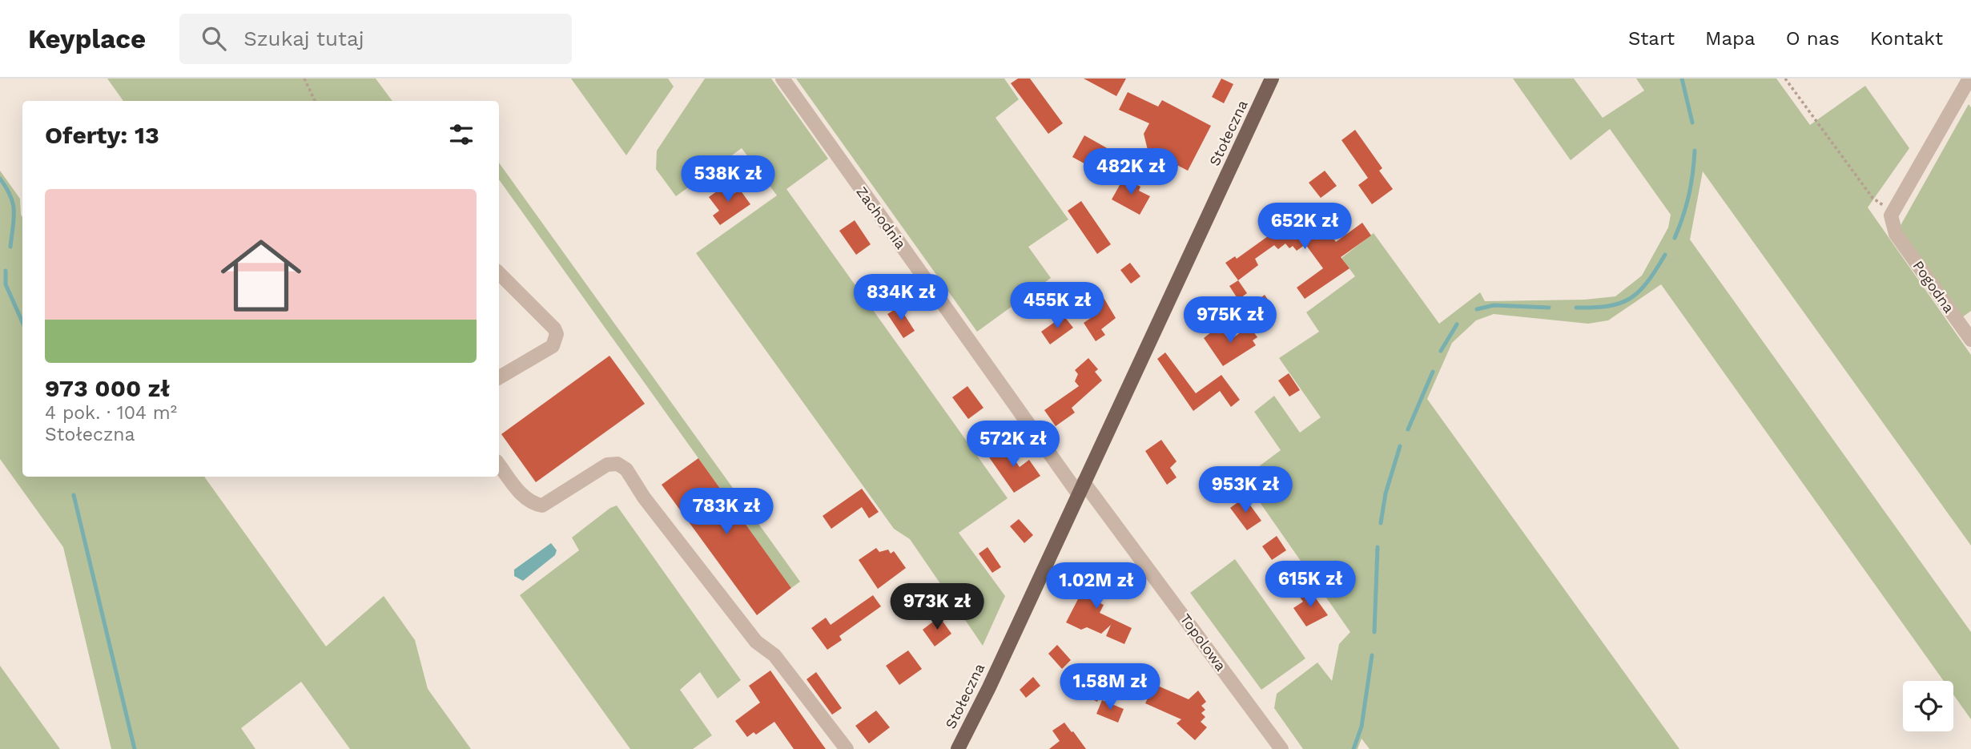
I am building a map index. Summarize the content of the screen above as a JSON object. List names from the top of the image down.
{
  "streets": {
    "main road": ["Stołeczna"],
    "street": ["Zachodnia", "Pogodna", "Topolowa"]
  },
  "crossings": [
    ["Stołeczna", "Zachodnia"],
    ["Stołeczna", "Topolowa"],
    ["Zachodnia", "Topolowa"]
  ],
  "page": {
    "header": "Keyplace",
    "search": "Szukaj tutaj",
    "nav": [
      "Start",
      "Mapa",
      "O nas",
      "Kontakt"
    ],
    "heading": "Oferty: 13",
    "price": [
      "482K zł",
      "538K zł",
      "652K zł",
      "834K zł",
      "455K zł",
      "975K zł",
      "572K zł",
      "953K zł",
      "783K zł",
      "615K zł",
      "1.02M zł",
      "973K zł",
      "1.58M zł"
    ],
    "list": [
      {
        "name": "973 000 zł",
        "note": "4 pok. · 104 m² · Stołeczna"
      }
    ]
  }
}
